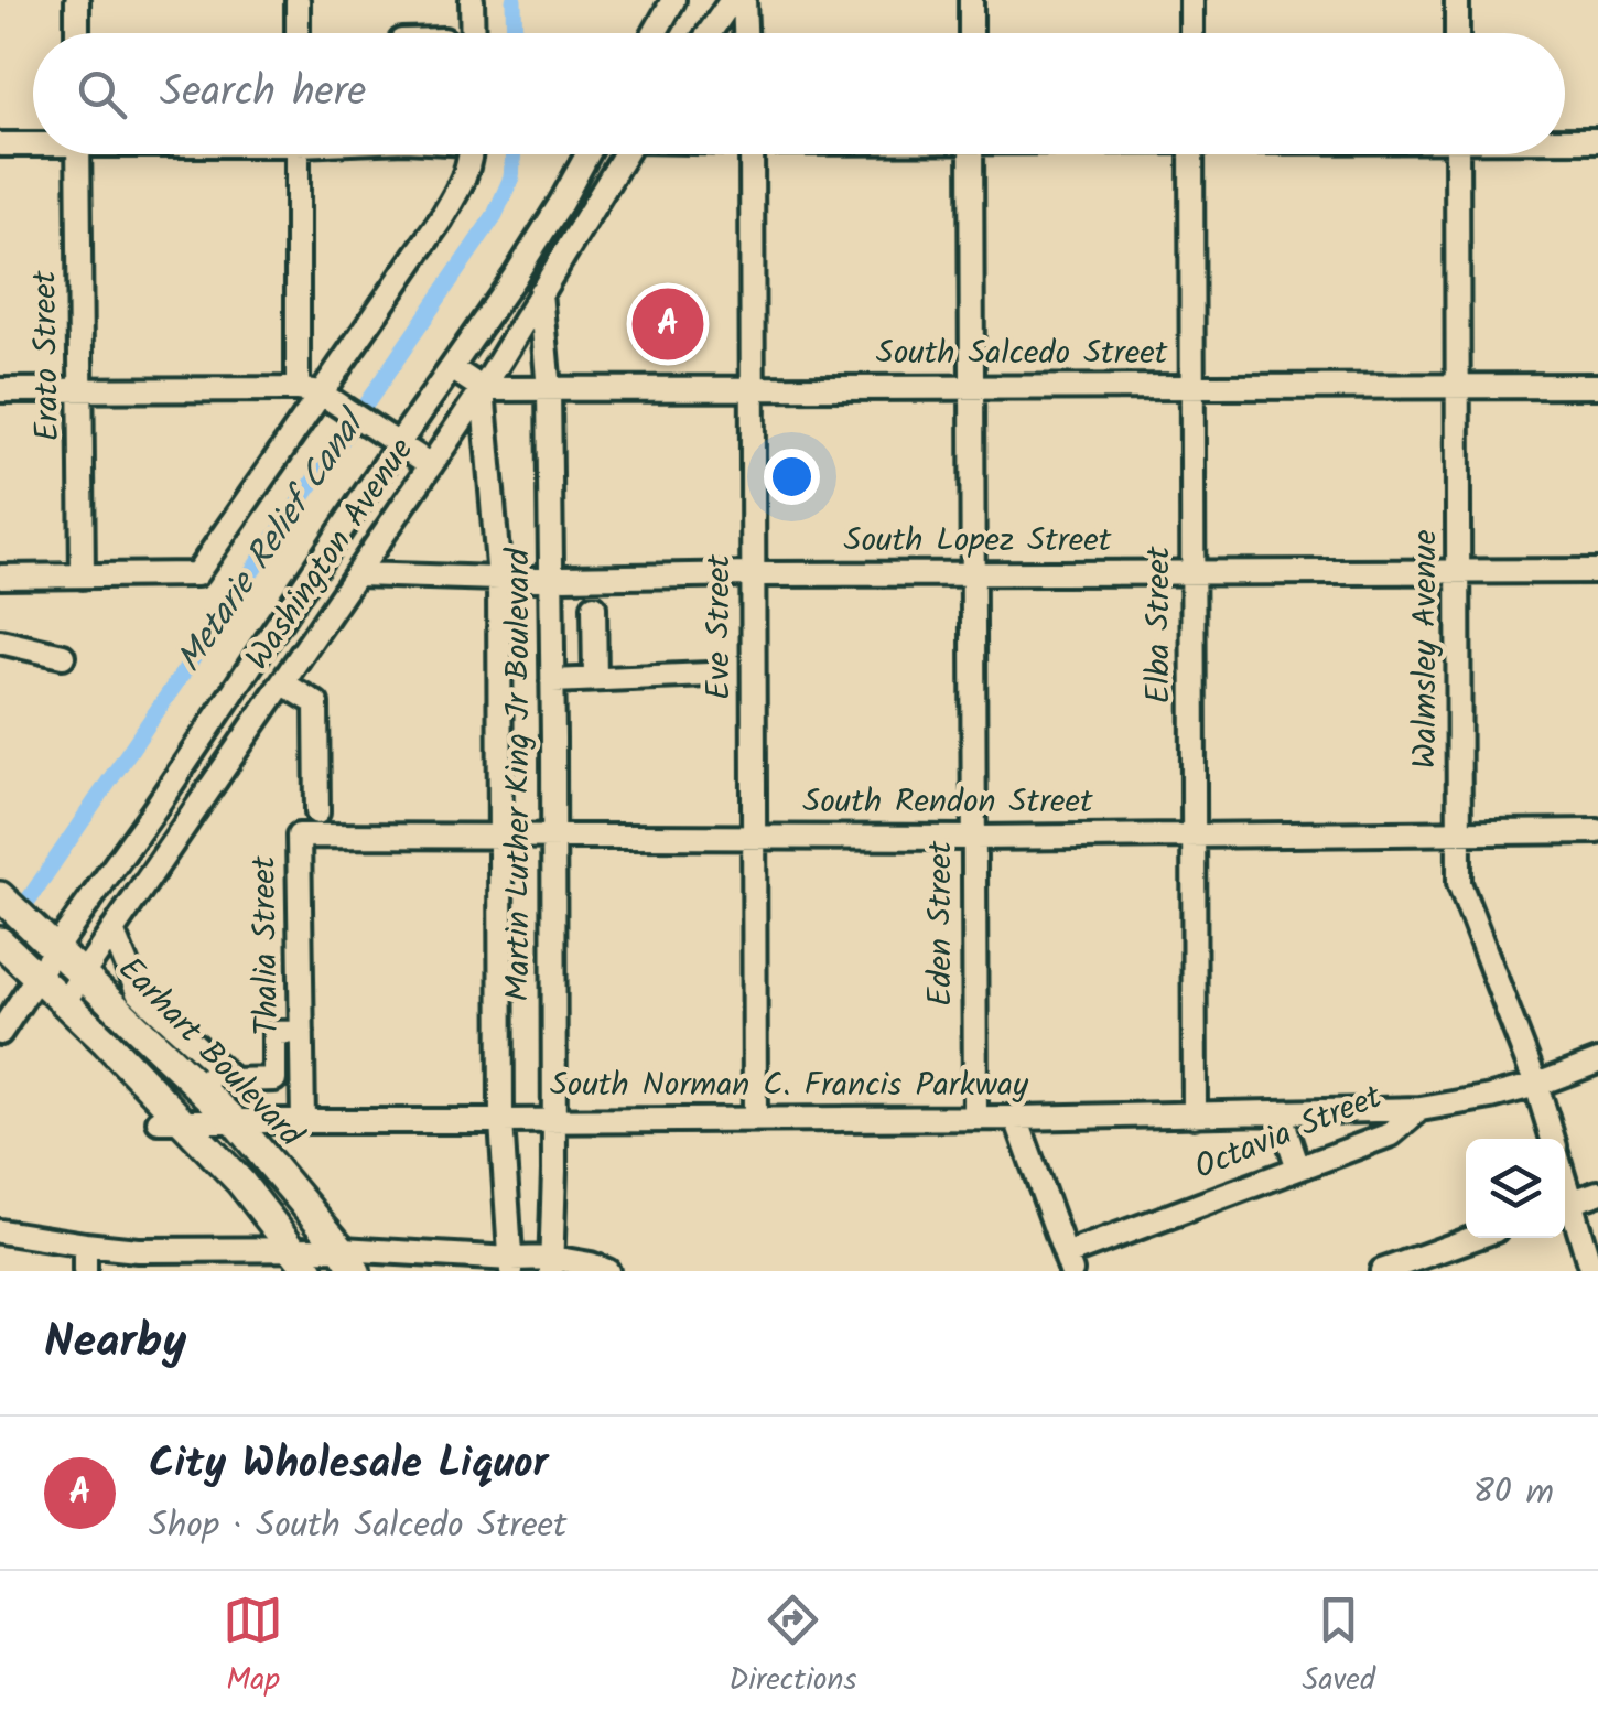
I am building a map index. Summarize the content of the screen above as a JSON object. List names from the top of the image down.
{
  "streets": {
    "main road": ["Earhart Boulevard"],
    "street": [
      "South Salcedo Street",
      "Erato Street",
      "South Lopez Street",
      "Washington Avenue",
      "Elba Street",
      "Eve Street",
      "Walmsley Avenue",
      "Martin Luther King Jr Boulevard",
      "South Rendon Street",
      "Eden Street",
      "Thalia Street",
      "South Norman C. Francis Parkway",
      "Octavia Street"
    ]
  },
  "crossings": [
    ["South Salcedo Street", "Washington Avenue"],
    ["South Salcedo Street", "Elba Street"],
    ["South Salcedo Street", "Eve Street"],
    ["South Salcedo Street", "Walmsley Avenue"],
    ["South Salcedo Street", "Martin Luther King Jr Boulevard"],
    ["South Salcedo Street", "Eden Street"],
    ["South Lopez Street", "Washington Avenue"],
    ["South Lopez Street", "Elba Street"],
    ["South Lopez Street", "Eve Street"],
    ["South Lopez Street", "Walmsley Avenue"],
    ["South Lopez Street", "Martin Luther King Jr Boulevard"],
    ["South Lopez Street", "Eden Street"],
    ["Washington Avenue", "Martin Luther King Jr Boulevard"],
    ["Washington Avenue", "Earhart Boulevard"],
    ["Elba Street", "South Rendon Street"],
    ["Elba Street", "South Norman C. Francis Parkway"],
    ["Eve Street", "South Rendon Street"],
    ["Eve Street", "South Norman C. Francis Parkway"],
    ["Walmsley Avenue", "South Rendon Street"],
    ["Walmsley Avenue", "Octavia Street"],
    ["Martin Luther King Jr Boulevard", "South Rendon Street"],
    ["Martin Luther King Jr Boulevard", "South Norman C. Francis Parkway"],
    ["South Rendon Street", "Eden Street"],
    ["South Rendon Street", "Thalia Street"],
    ["Eden Street", "South Norman C. Francis Parkway"],
    ["Thalia Street", "South Norman C. Francis Parkway"],
    ["Earhart Boulevard", "South Norman C. Francis Parkway"],
    ["South Norman C. Francis Parkway", "Octavia Street"]
  ],
  "water": ["Metarie Relief Canal"],
  "page": {
    "search": "Search here",
    "pins": "A",
    "heading": "Nearby",
    "list": [
      {
        "mark": "A",
        "name": "City Wholesale Liquor",
        "note": "Shop · South Salcedo Street",
        "value": "80 m"
      }
    ],
    "nav": ["Map", "Directions", "Saved"]
  }
}
